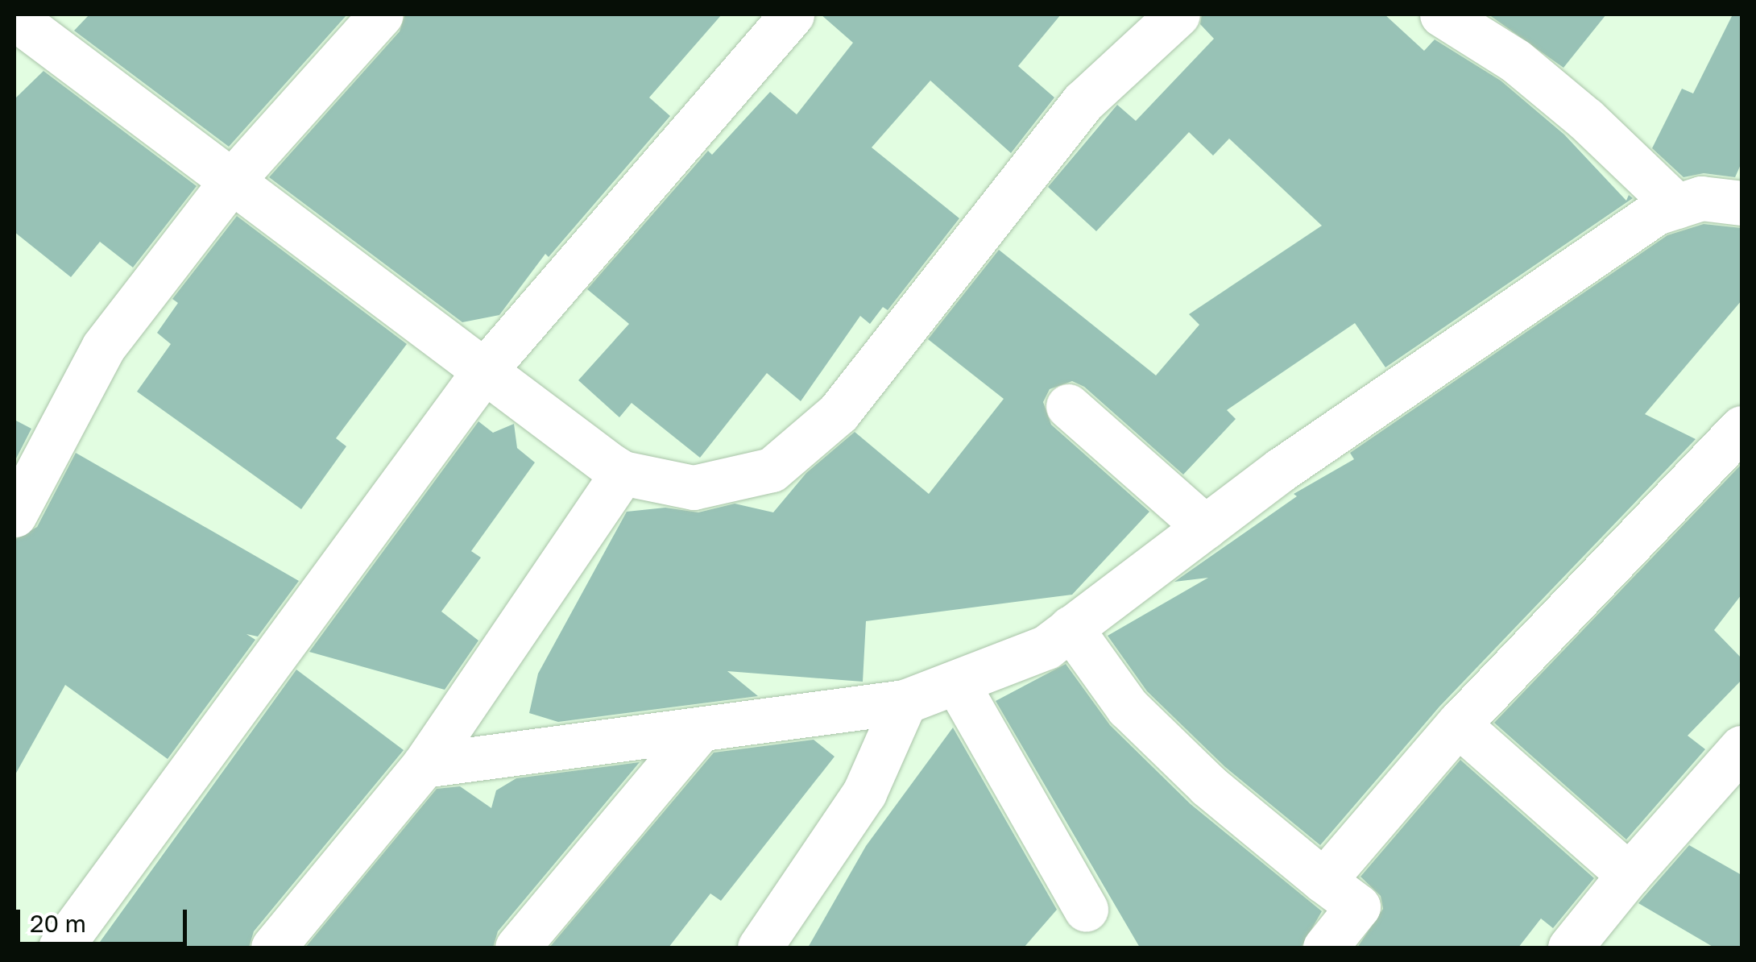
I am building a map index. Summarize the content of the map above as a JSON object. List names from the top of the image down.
{
  "scale_bar": "20 m"
}
